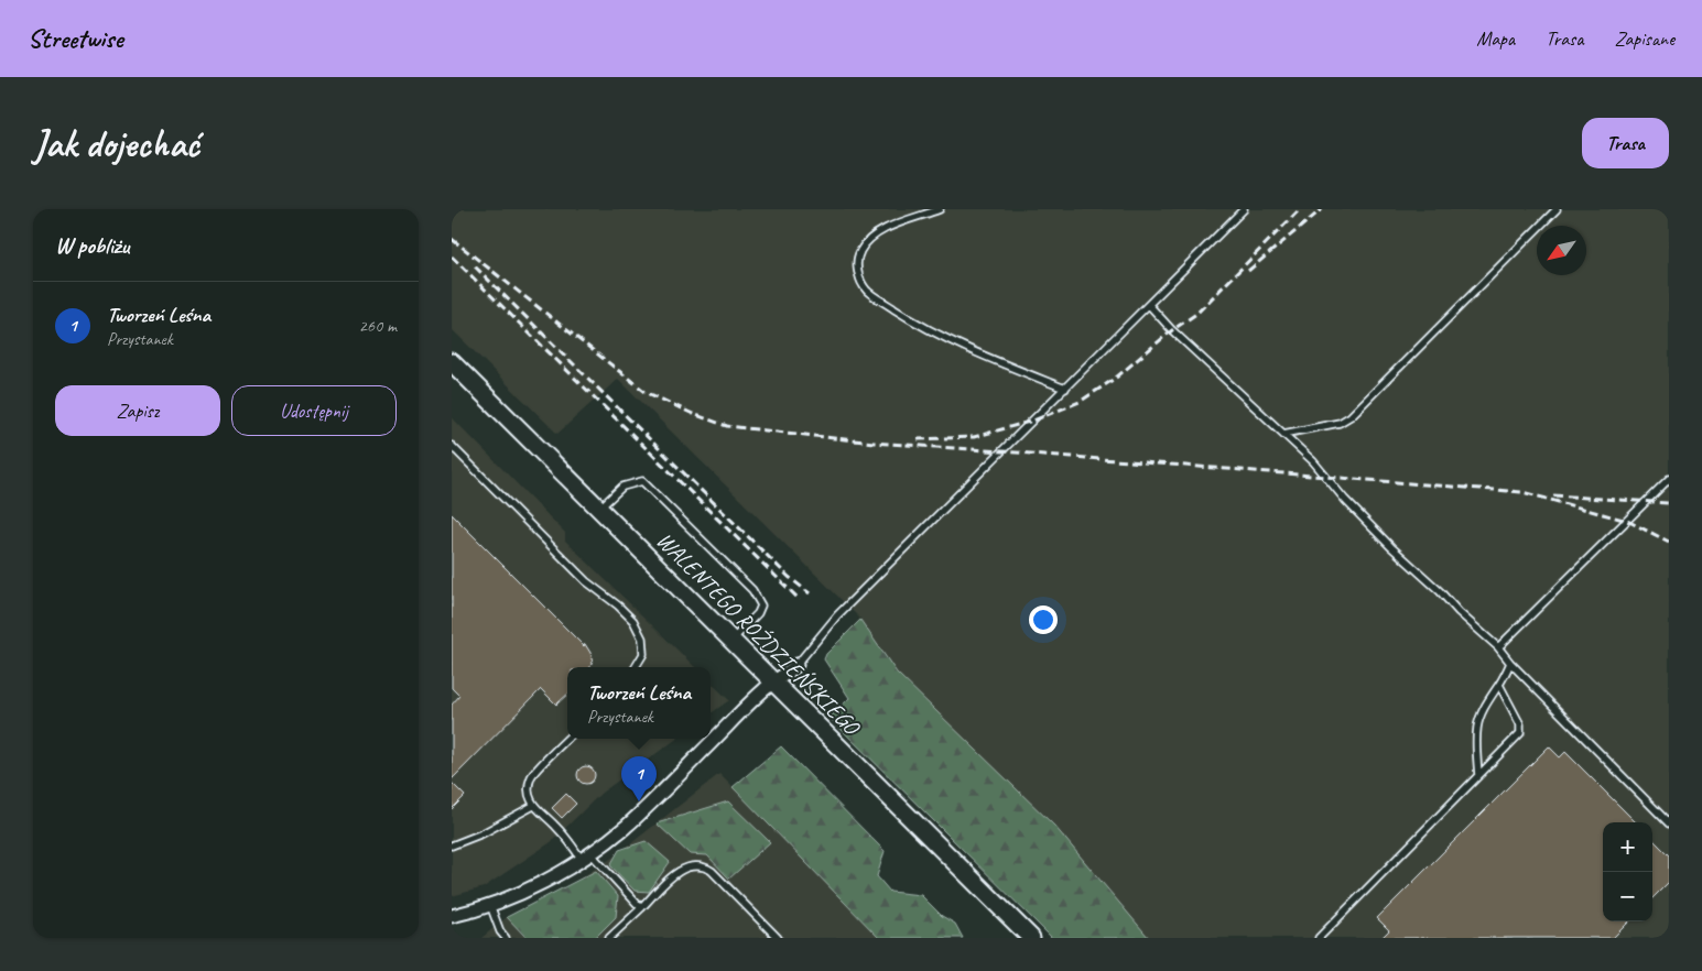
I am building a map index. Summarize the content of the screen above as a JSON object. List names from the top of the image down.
{
  "streets": {
    "street": ["WALENTEGO ROŹDZIEŃSKIEGO"]
  },
  "north": "bottom left",
  "page": {
    "header": "Streetwise",
    "nav": ["Mapa", "Trasa", "Zapisane"],
    "buttons": [
      "Trasa",
      ["Zapisz", "Udostępnij"]
    ],
    "title": "Jak dojechać",
    "heading": "W pobliżu",
    "list": [
      {
        "mark": "1",
        "name": "Tworzeń Leśna",
        "note": "Przystanek",
        "value": "260 m"
      }
    ],
    "popup": ["Tworzeń Leśna", "Przystanek"],
    "pins": "1",
    "map_buttons": ["+", "−"]
  }
}
